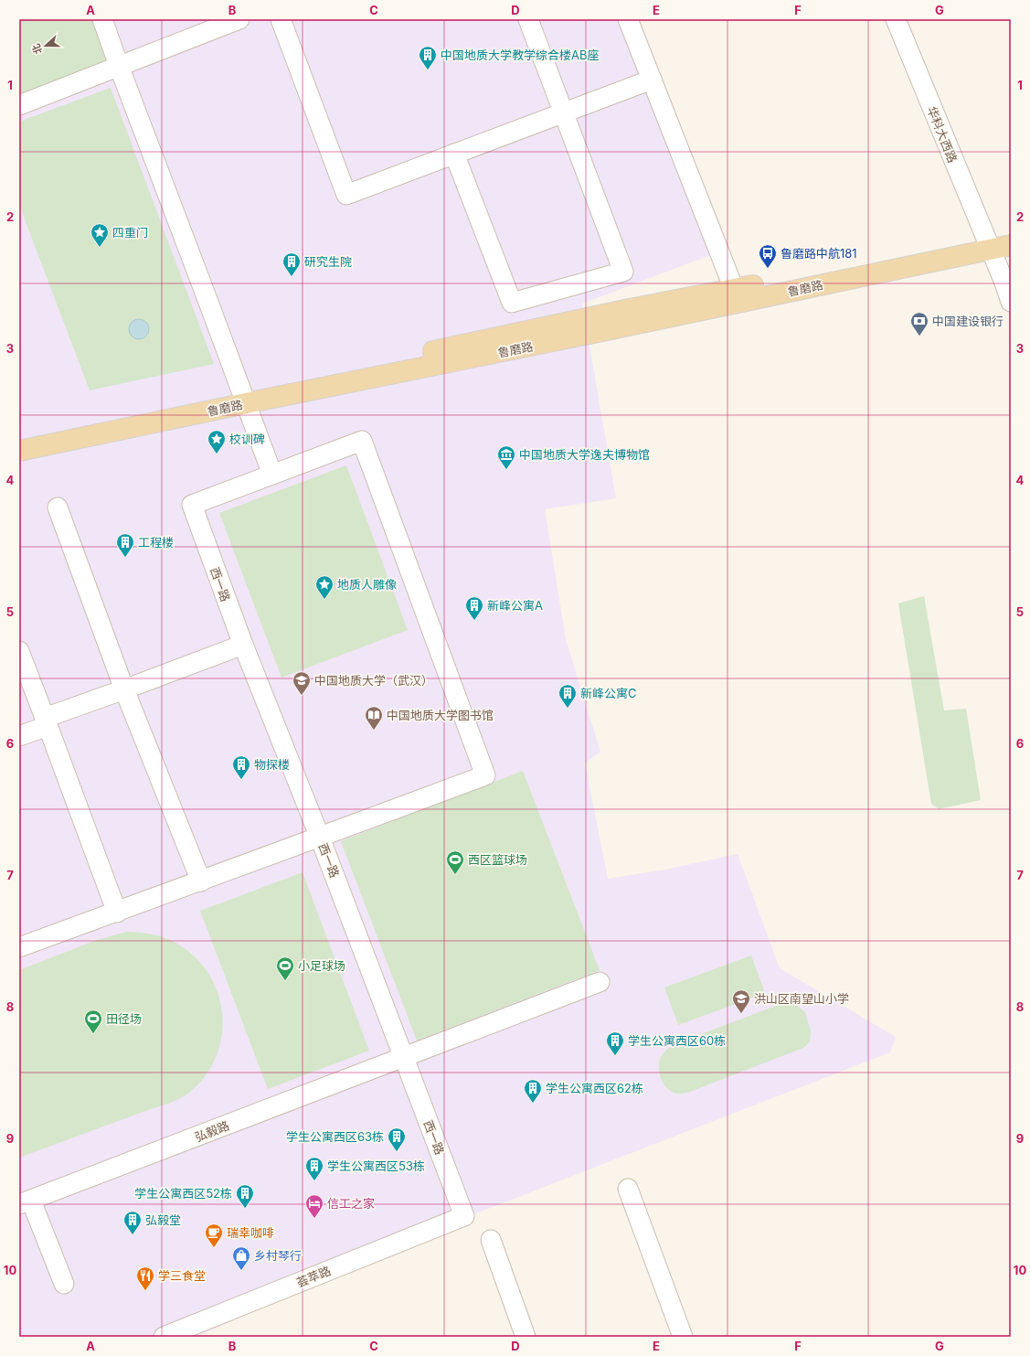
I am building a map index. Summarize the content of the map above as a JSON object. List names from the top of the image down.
{
  "streets": {
    "main road": ["鲁磨路"],
    "street": [
      "华科大西路",
      "西一路",
      "弘毅路",
      "荟萃路"
    ]
  },
  "crossings": [
    ["华科大西路", "鲁磨路"],
    ["西一路", "弘毅路"],
    ["西一路", "荟萃路"]
  ],
  "places": {
    "building": [
      "中国地质大学教学综合楼AB座",
      "研究生院",
      "工程楼",
      "新峰公寓A",
      "新峰公寓C",
      "物探楼",
      "学生公寓西区60栋",
      "学生公寓西区62栋",
      "学生公寓西区63栋",
      "学生公寓西区53栋",
      "学生公寓西区52栋",
      "弘毅堂"
    ],
    "place": ["四重门", "校训碑", "地质人雕像"],
    "bus stop": ["鲁磨路中航181"],
    "bank": ["中国建设银行"],
    "museum": ["中国地质大学逸夫博物馆"],
    "school or university": ["中国地质大学（武汉）", "洪山区南望山小学"],
    "library": ["中国地质大学图书馆"],
    "sports": ["西区篮球场", "小足球场", "田径场"],
    "hotel": ["信工之家"],
    "cafe": ["瑞幸咖啡"],
    "shop": ["乡村琴行"],
    "restaurant": ["学三食堂"]
  },
  "north": "left",
  "grid": {
    "columns": [
      "A",
      "B",
      "C",
      "D",
      "E",
      "F",
      "G"
    ],
    "rows": [
      "1",
      "2",
      "3",
      "4",
      "5",
      "6",
      "7",
      "8",
      "9",
      "10"
    ]
  }
}
